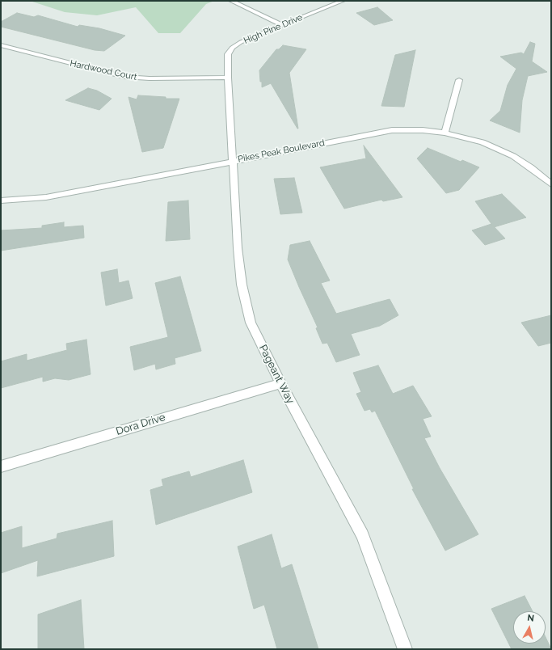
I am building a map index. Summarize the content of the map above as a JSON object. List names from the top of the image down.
{
  "streets": {
    "street": [
      "High Pine Drive",
      "Hardwood Court",
      "Pikes Peak Boulevard",
      "Pageant Way",
      "Dora Drive"
    ]
  },
  "crossings": [
    ["High Pine Drive", "Hardwood Court"],
    ["High Pine Drive", "Pageant Way"],
    ["Hardwood Court", "Pageant Way"],
    ["Pikes Peak Boulevard", "Pageant Way"],
    ["Pageant Way", "Dora Drive"]
  ],
  "north": "top"
}
